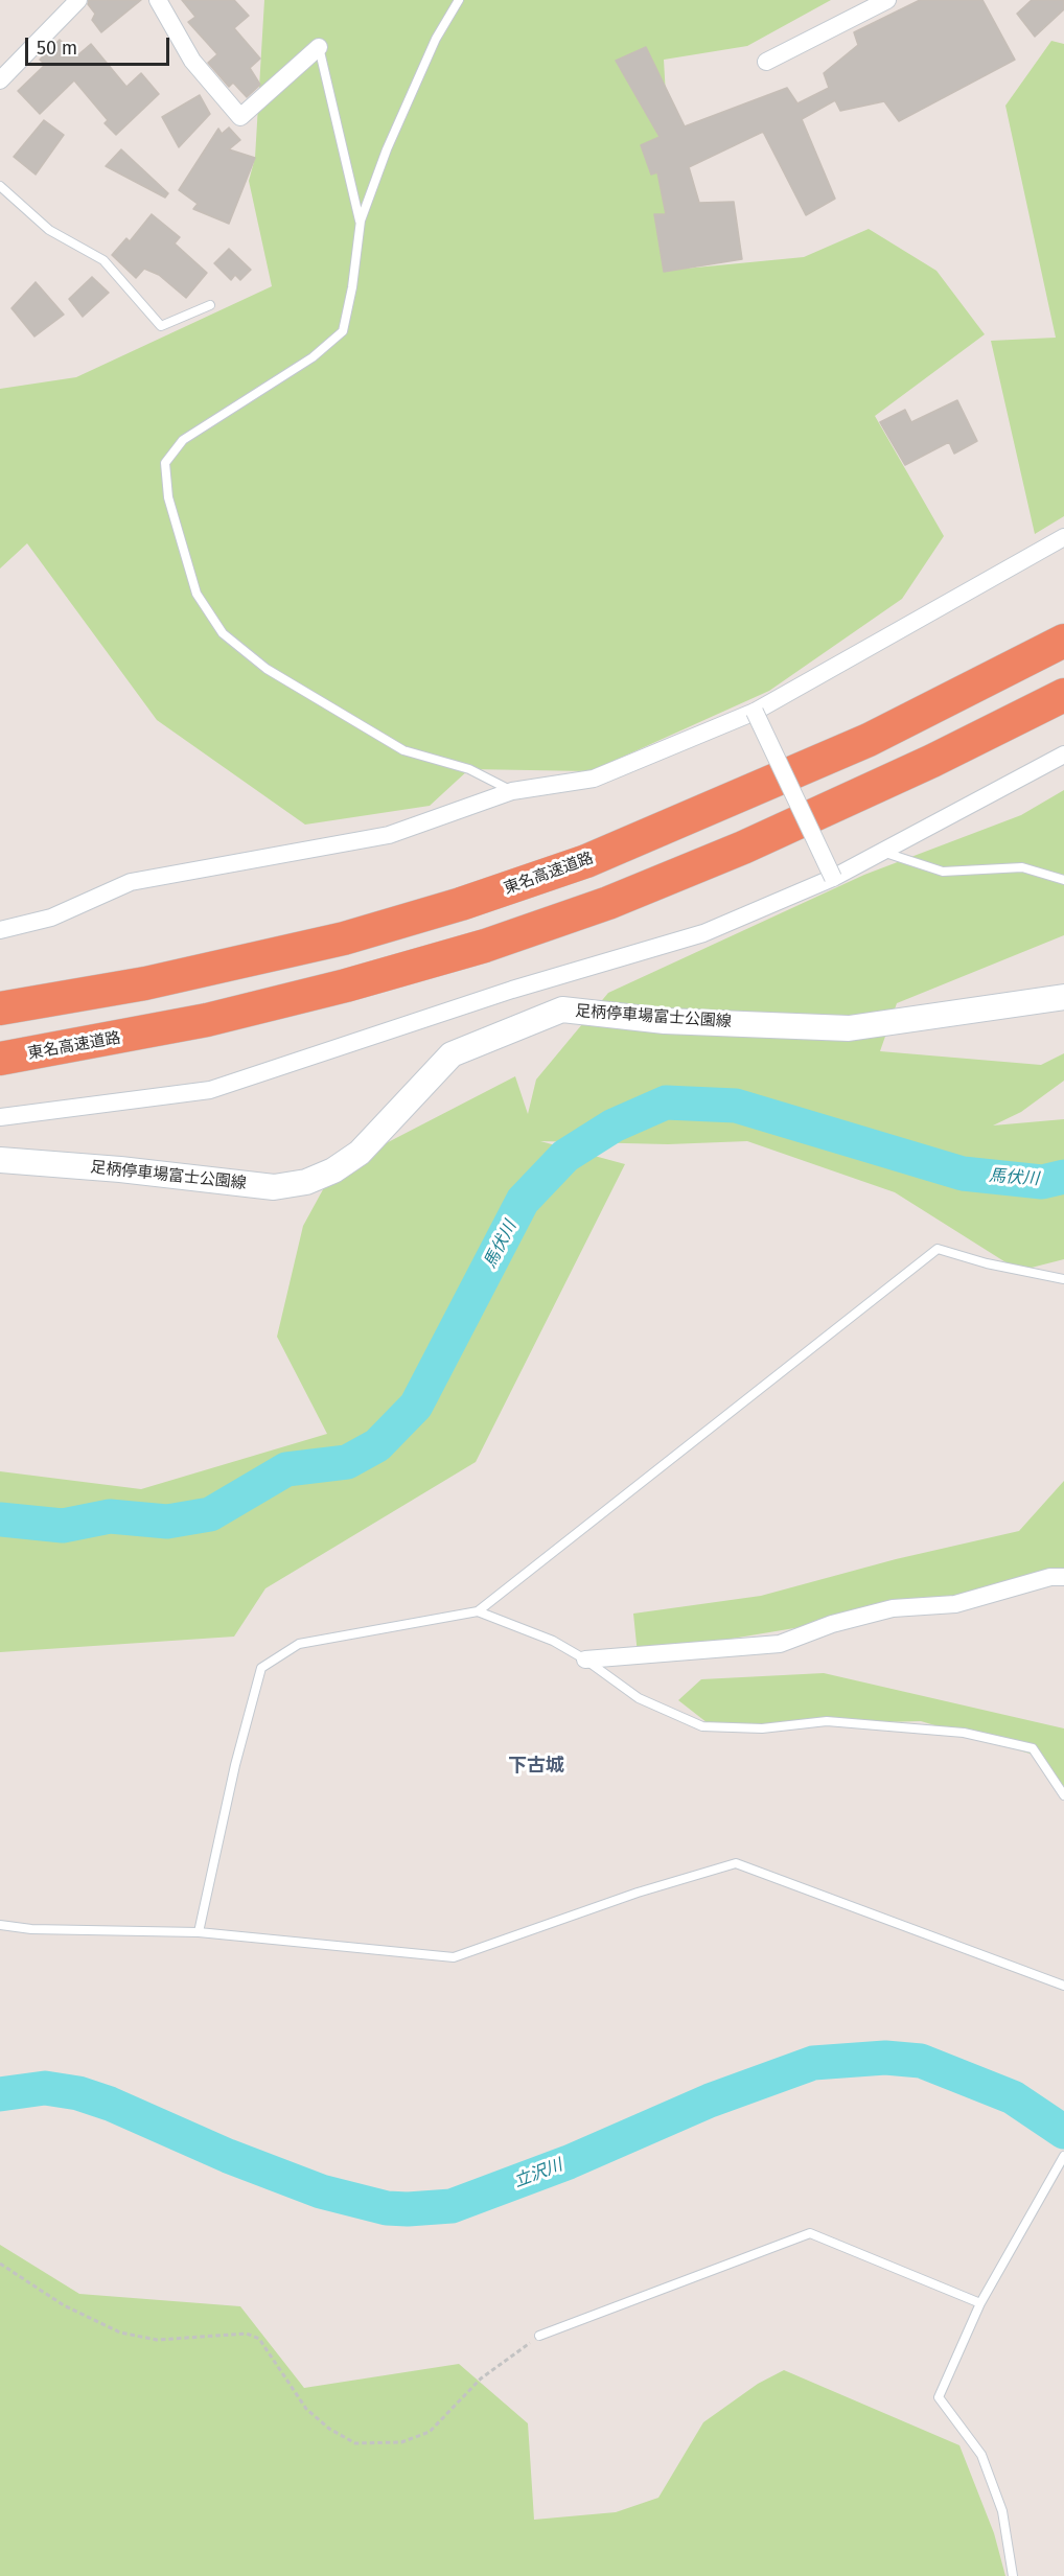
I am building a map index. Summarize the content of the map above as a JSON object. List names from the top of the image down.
{
  "streets": {
    "highway": ["東名高速道路"],
    "main road": ["足柄停車場富士公園線"]
  },
  "districts": ["下古城"],
  "water": ["馬伏川", "立沢川"],
  "scale_bar": "50 m"
}
